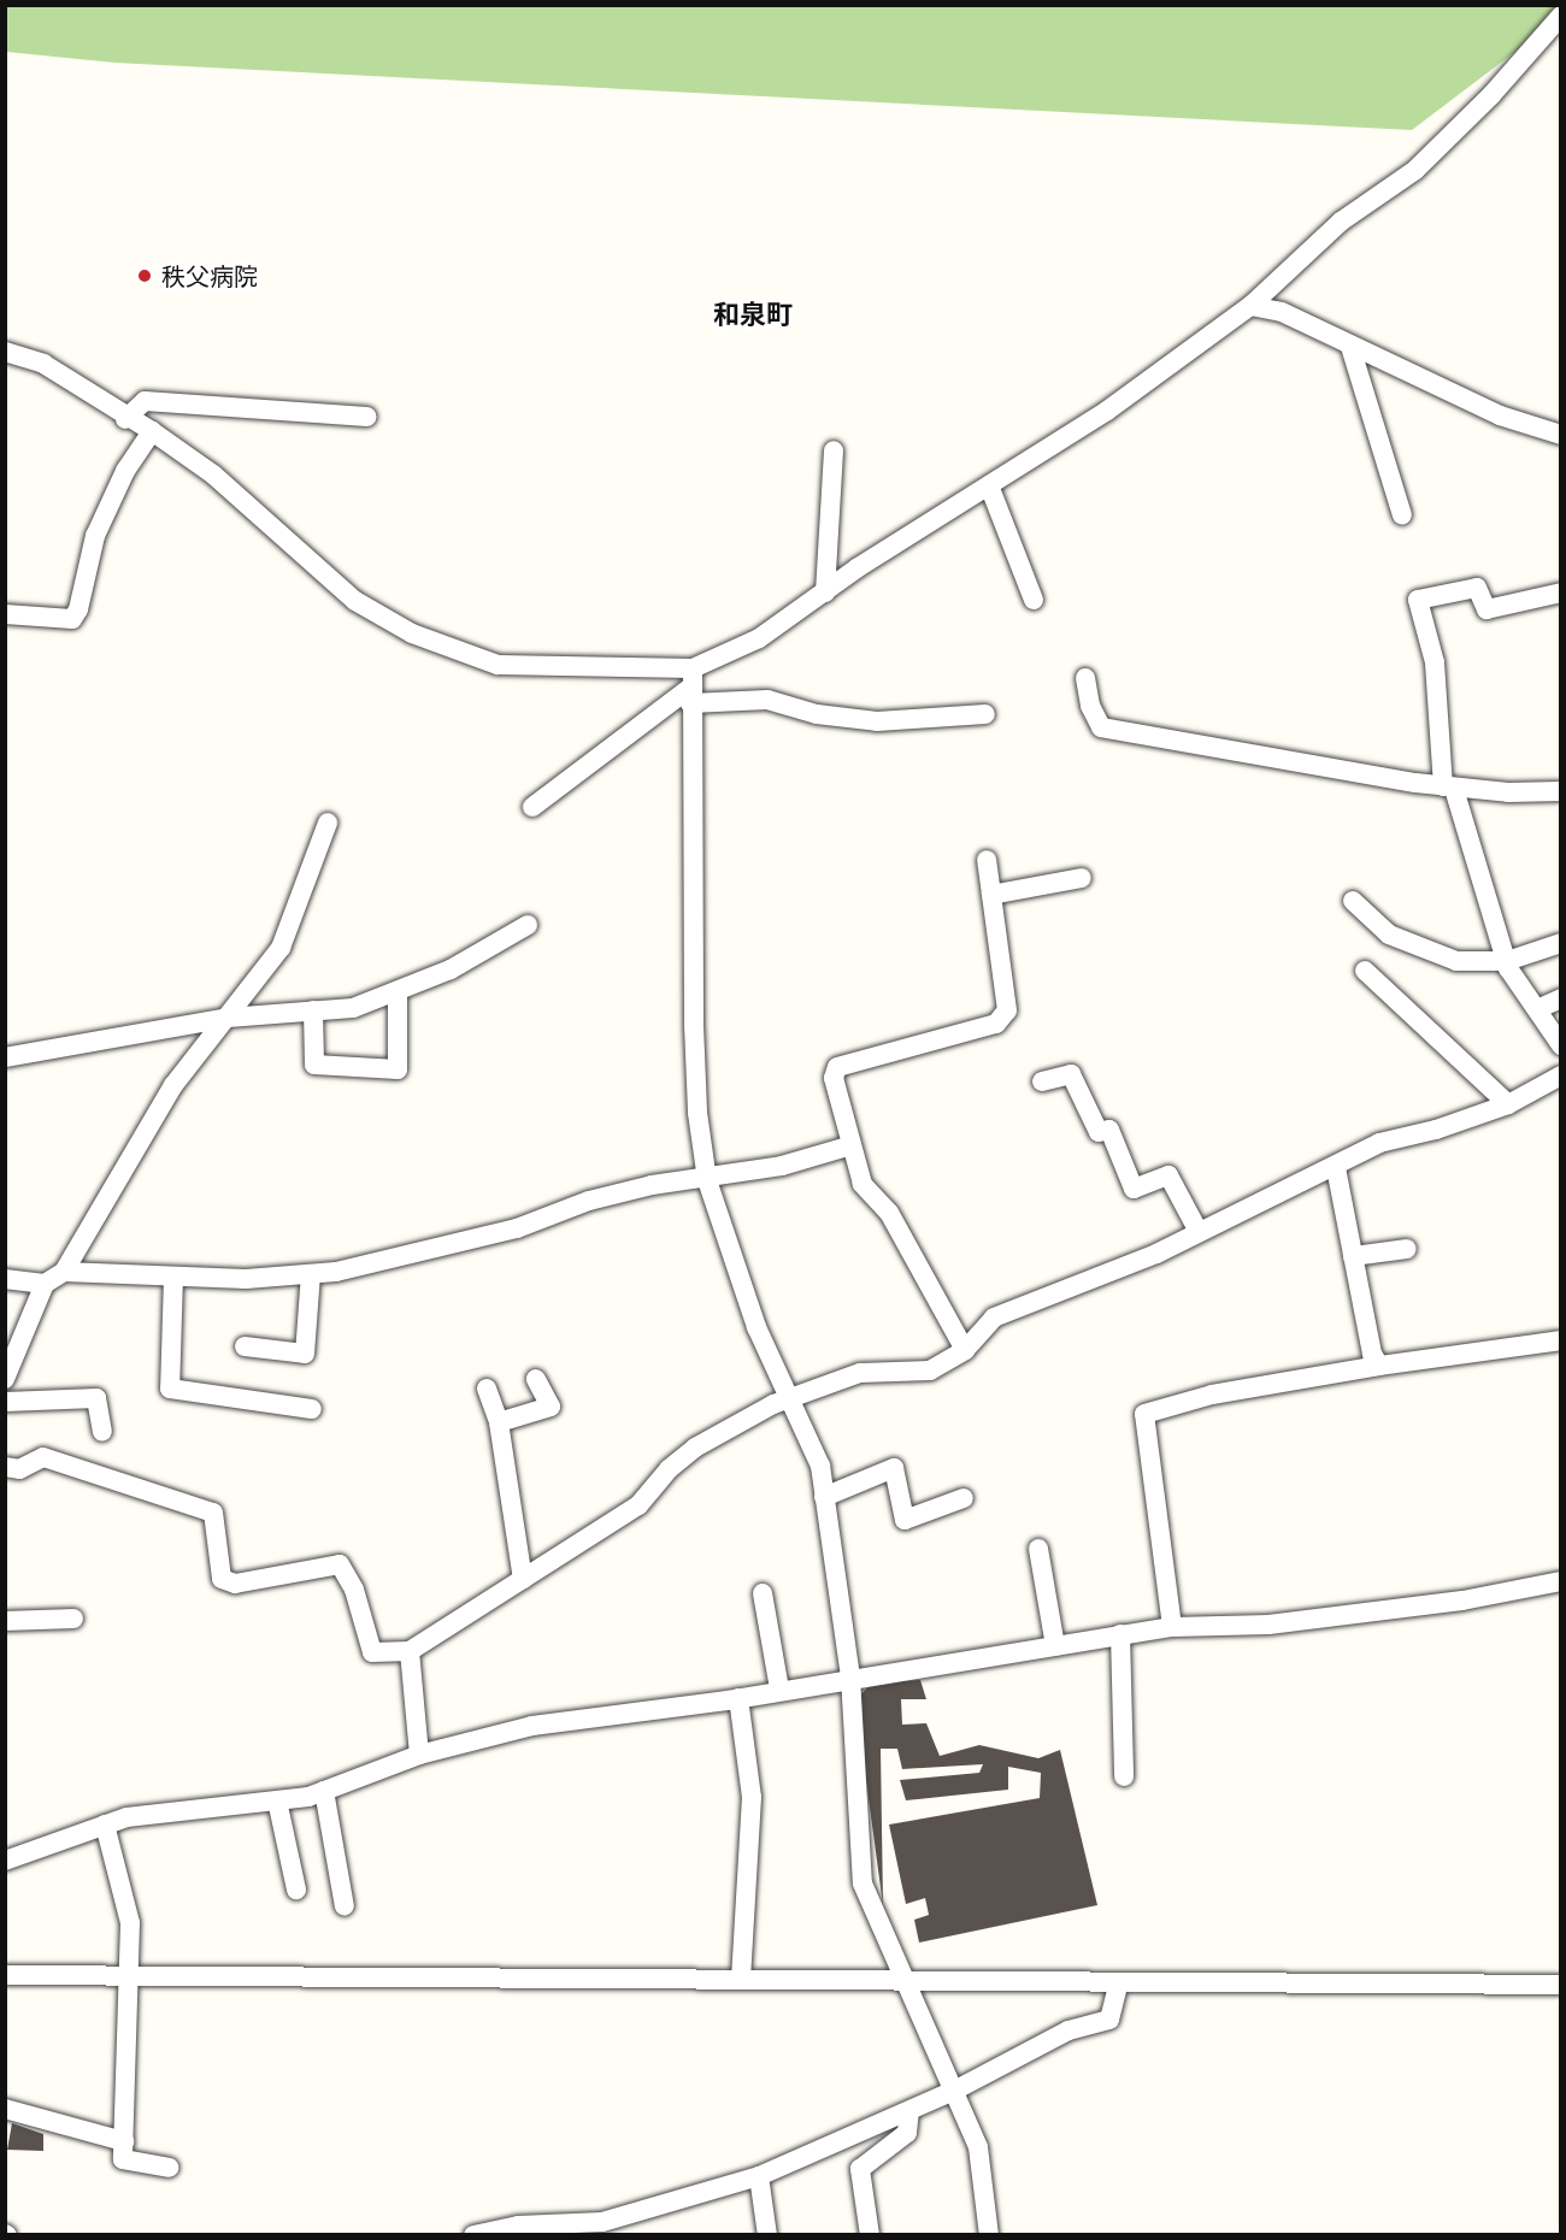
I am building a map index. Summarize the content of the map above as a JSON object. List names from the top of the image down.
{
  "districts": ["和泉町"],
  "places": ["秩父病院"]
}
